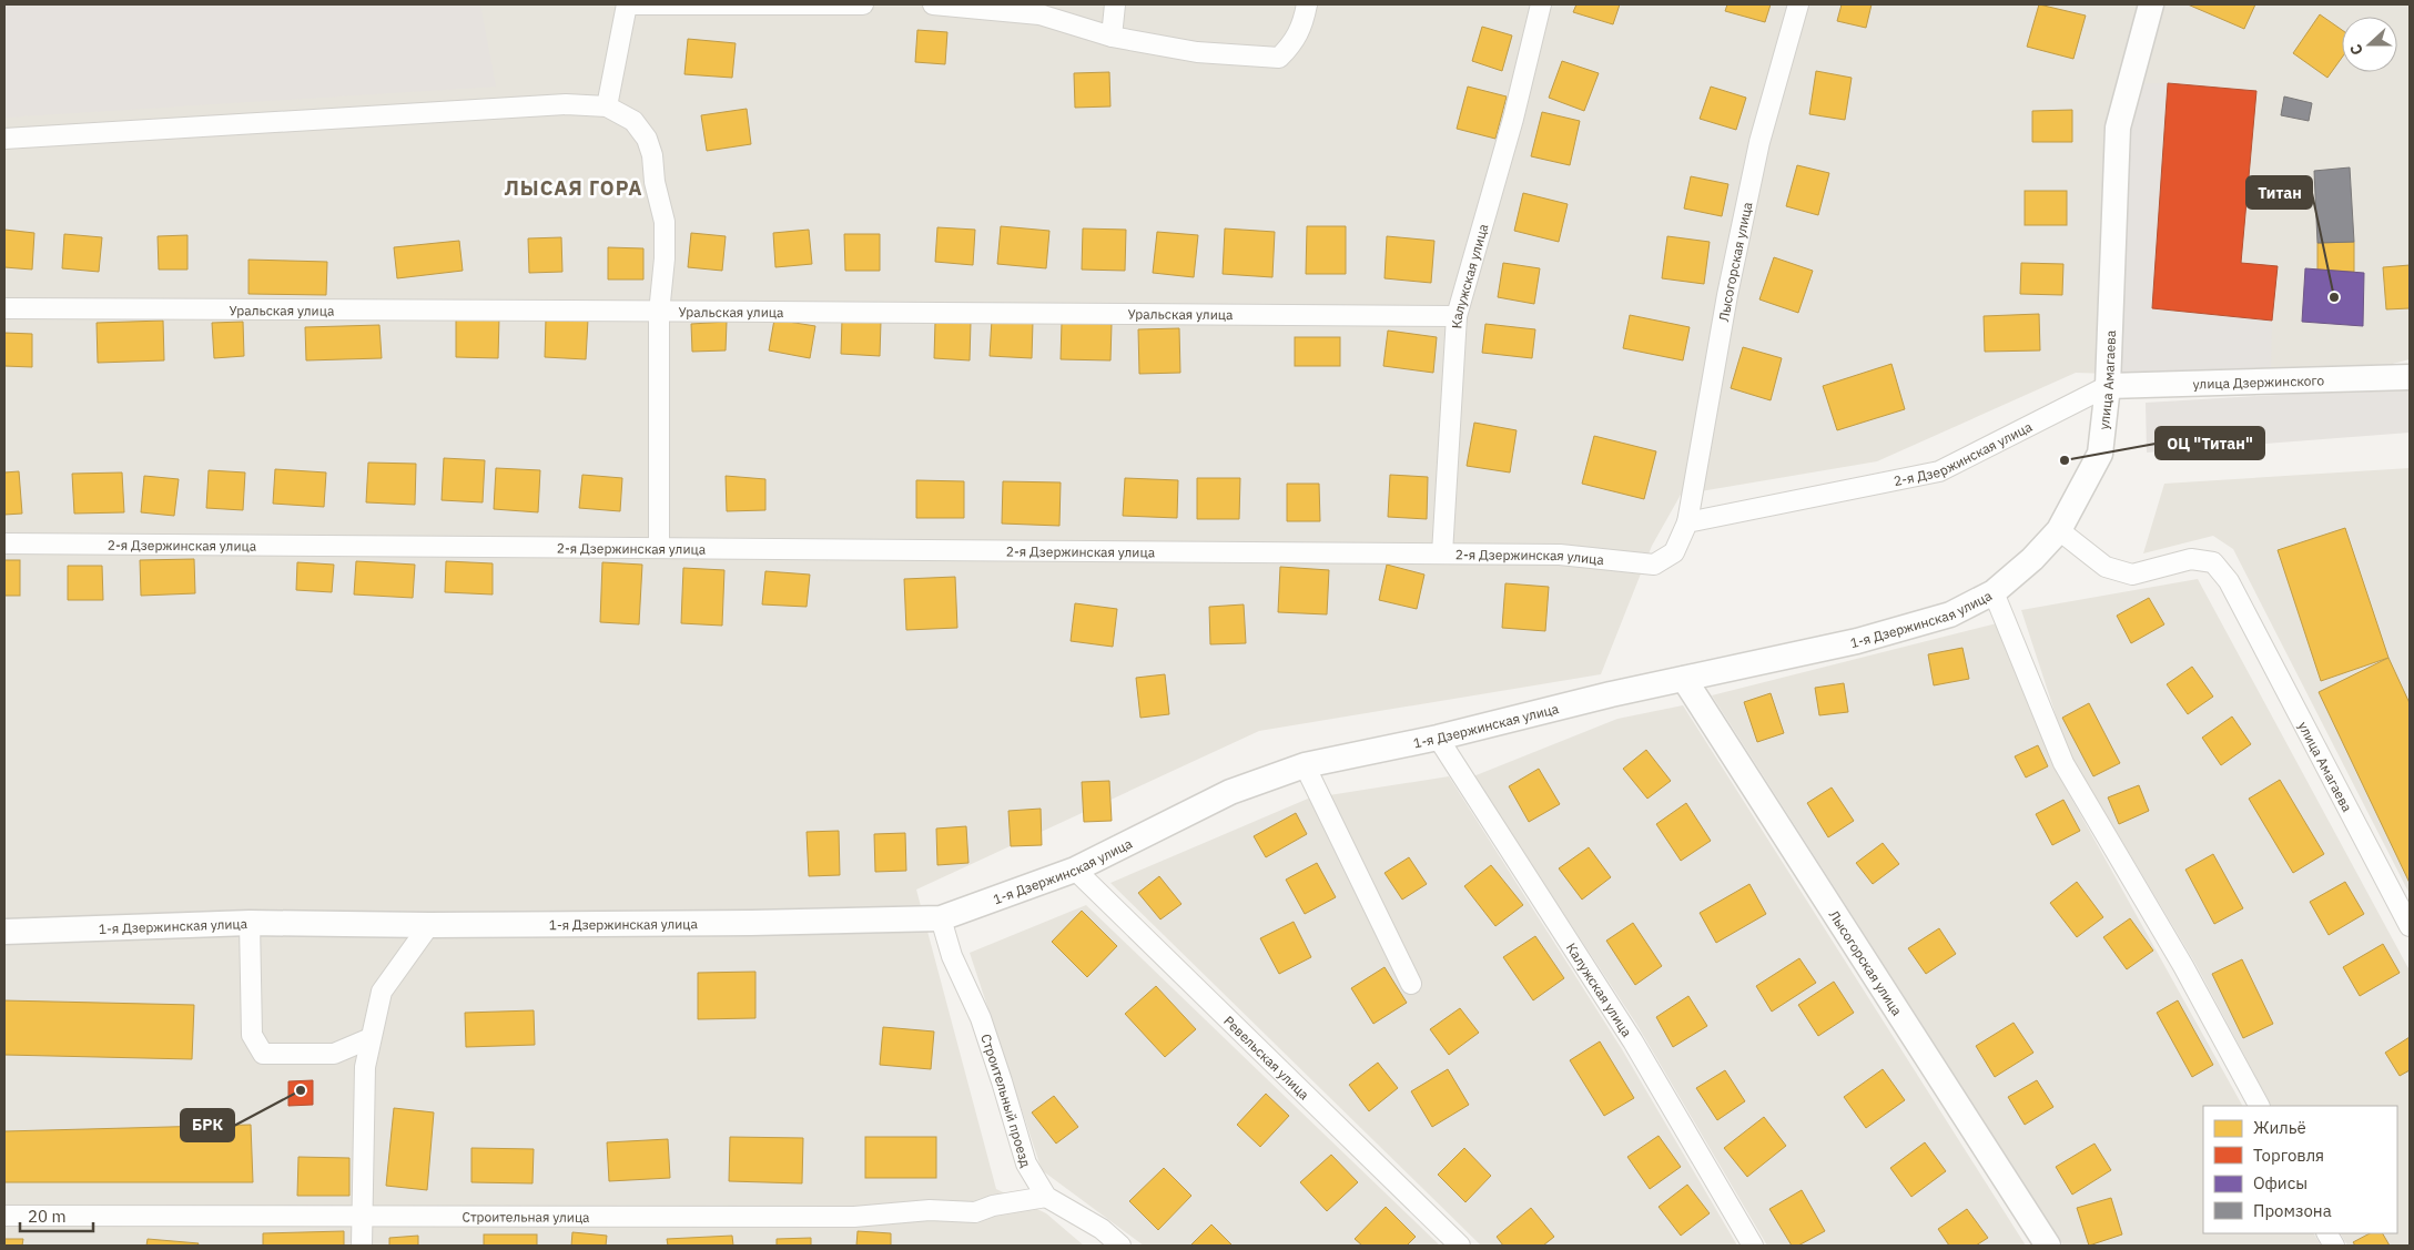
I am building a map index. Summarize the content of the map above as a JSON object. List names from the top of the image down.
{
  "streets": {
    "street": [
      "Лысогорская улица",
      "Калужская улица",
      "Уральская улица",
      "улица Амагаева",
      "улица Дзержинского",
      "2-я Дзержинская улица",
      "1-я Дзержинская улица",
      "Ревельская улица",
      "Строительный проезд",
      "Строительная улица"
    ]
  },
  "crossings": [
    ["Лысогорская улица", "2-я Дзержинская улица"],
    ["Лысогорская улица", "1-я Дзержинская улица"],
    ["Калужская улица", "Уральская улица"],
    ["Калужская улица", "2-я Дзержинская улица"],
    ["Калужская улица", "1-я Дзержинская улица"],
    ["улица Амагаева", "улица Дзержинского"],
    ["улица Амагаева", "2-я Дзержинская улица"],
    ["улица Амагаева", "1-я Дзержинская улица"],
    ["улица Дзержинского", "2-я Дзержинская улица"],
    ["1-я Дзержинская улица", "Ревельская улица"],
    ["1-я Дзержинская улица", "Строительный проезд"],
    ["Строительный проезд", "Строительная улица"]
  ],
  "districts": ["ЛЫСАЯ ГОРА"],
  "places": ["Титан", "ОЦ \"Титан\"", "БРК"],
  "legend": [
    "Жильё",
    "Торговля",
    "Офисы",
    "Промзона"
  ],
  "scale_bar": "20 m",
  "north": "left"
}
